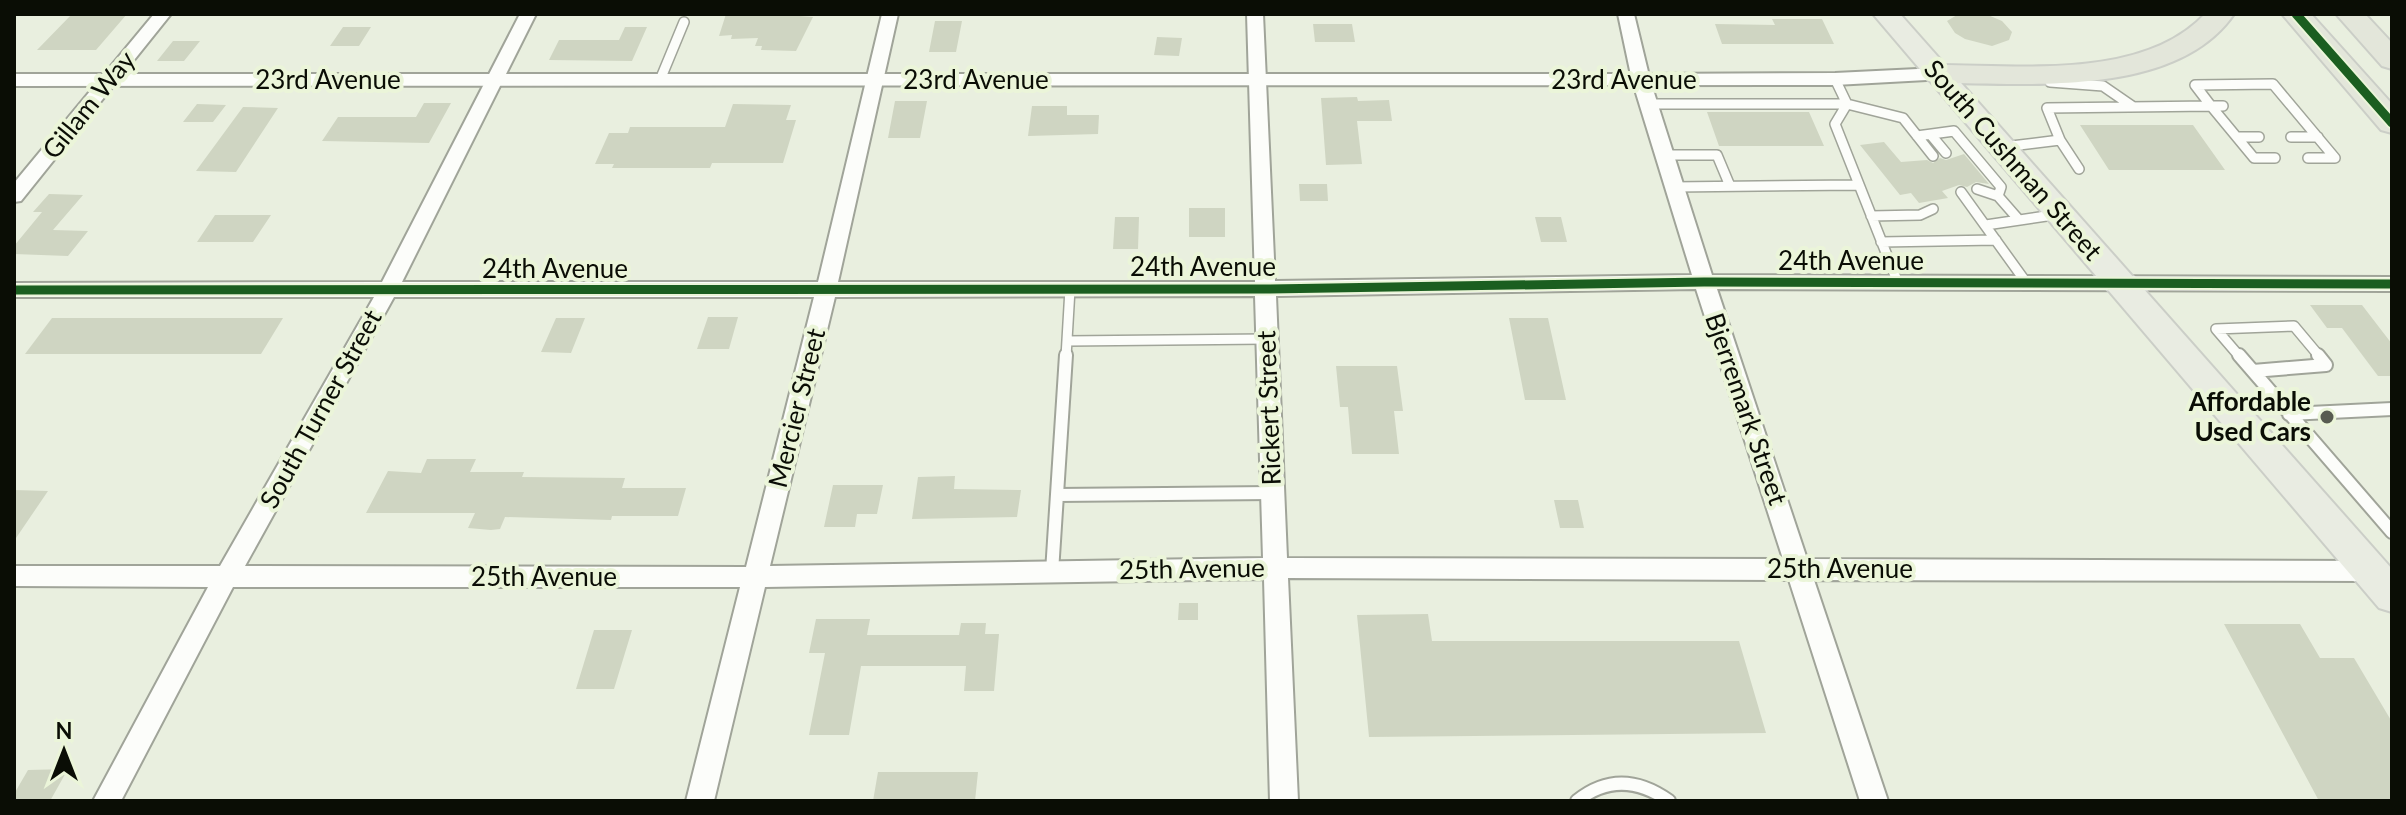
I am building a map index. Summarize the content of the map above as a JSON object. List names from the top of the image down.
{
  "streets": {
    "main road": ["South Cushman Street"],
    "street": [
      "23rd Avenue",
      "Gillam Way",
      "24th Avenue",
      "Mercier Street",
      "Rickert Street",
      "South Turner Street",
      "Bjerremark Street",
      "25th Avenue"
    ]
  },
  "crossings": [
    ["23rd Avenue", "Gillam Way"],
    ["23rd Avenue", "South Cushman Street"],
    ["23rd Avenue", "Mercier Street"],
    ["23rd Avenue", "Rickert Street"],
    ["23rd Avenue", "South Turner Street"],
    ["23rd Avenue", "Bjerremark Street"],
    ["South Cushman Street", "24th Avenue"],
    ["South Cushman Street", "25th Avenue"],
    ["24th Avenue", "Mercier Street"],
    ["24th Avenue", "Rickert Street"],
    ["24th Avenue", "South Turner Street"],
    ["24th Avenue", "Bjerremark Street"],
    ["Mercier Street", "25th Avenue"],
    ["Rickert Street", "25th Avenue"],
    ["South Turner Street", "25th Avenue"],
    ["Bjerremark Street", "25th Avenue"]
  ],
  "places": ["Affordable Used Cars"],
  "north": "top"
}
